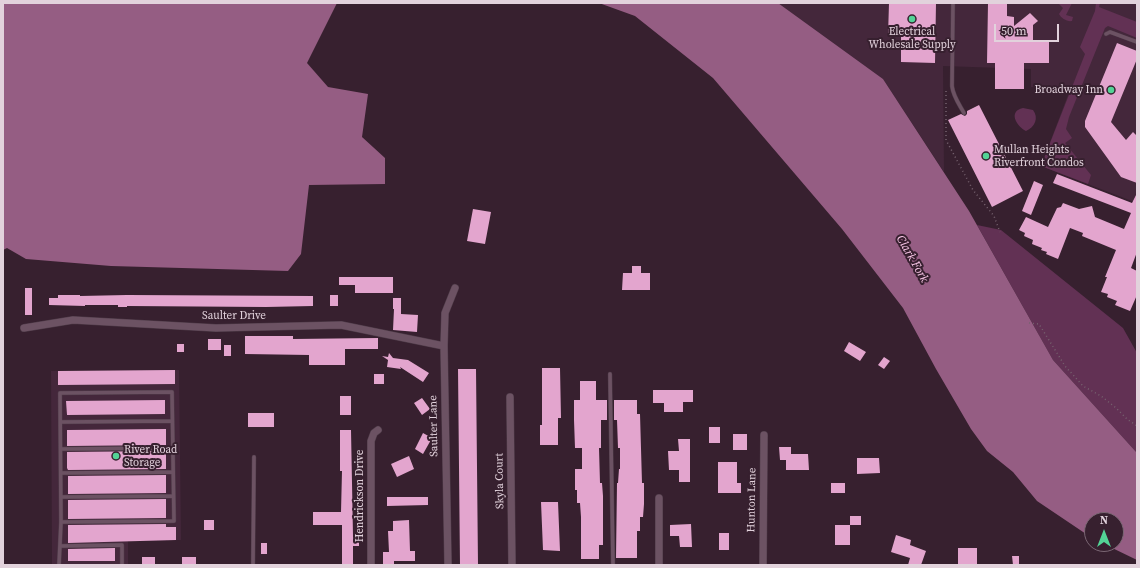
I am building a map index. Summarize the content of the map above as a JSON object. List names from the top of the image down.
{
  "streets": {
    "street": [
      "Saulter Drive",
      "Saulter Lane",
      "Skyla Court",
      "Hendrickson Drive",
      "Hunton Lane"
    ]
  },
  "crossings": [
    ["Saulter Drive", "Saulter Lane"]
  ],
  "water": ["Clark Fork"],
  "places": [
    "Electrical Wholesale Supply",
    "Broadway Inn",
    "Mullan Heights Riverfront Condos",
    "River Road Storage"
  ],
  "scale_bar": "50 m",
  "north": "top"
}
